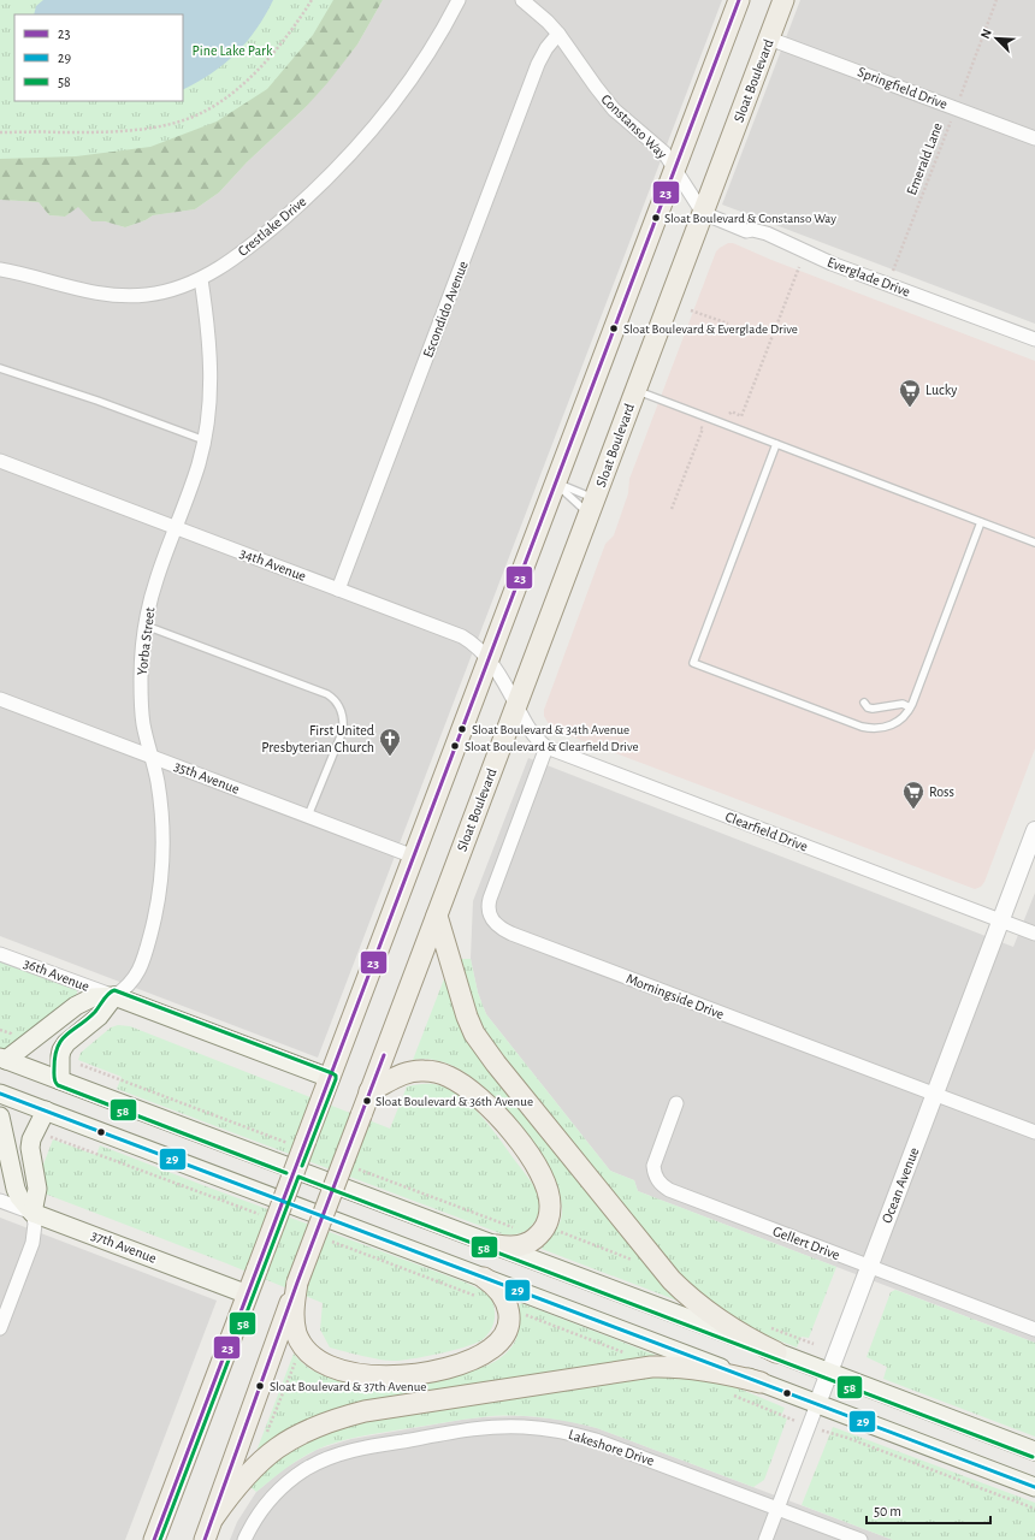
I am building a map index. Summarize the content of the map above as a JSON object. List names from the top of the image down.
{
  "streets": {
    "main road": ["Sloat Boulevard", "36th Avenue", "37th Avenue"],
    "street": [
      "Springfield Drive",
      "Constanso Way",
      "Crestlake Drive",
      "Everglade Drive",
      "Escondido Avenue",
      "34th Avenue",
      "Yorba Street",
      "35th Avenue",
      "Clearfield Drive",
      "Morningside Drive",
      "Ocean Avenue",
      "Gellert Drive",
      "Lakeshore Drive"
    ],
    "path": ["Emerald Lane"]
  },
  "crossings": [
    ["Sloat Boulevard", "Springfield Drive"],
    ["Sloat Boulevard", "Constanso Way"],
    ["Sloat Boulevard", "Everglade Drive"],
    ["Sloat Boulevard", "34th Avenue"],
    ["Sloat Boulevard", "Clearfield Drive"],
    ["Springfield Drive", "Emerald Lane"],
    ["Constanso Way", "Everglade Drive"],
    ["Constanso Way", "Escondido Avenue"],
    ["Crestlake Drive", "Yorba Street"],
    ["Escondido Avenue", "34th Avenue"],
    ["34th Avenue", "Yorba Street"],
    ["34th Avenue", "Clearfield Drive"],
    ["Yorba Street", "35th Avenue"],
    ["Yorba Street", "36th Avenue"],
    ["Clearfield Drive", "Morningside Drive"],
    ["Clearfield Drive", "Ocean Avenue"],
    ["Morningside Drive", "Ocean Avenue"],
    ["Ocean Avenue", "Gellert Drive"],
    ["Ocean Avenue", "Lakeshore Drive"]
  ],
  "parks": ["Pine Lake Park"],
  "places": {
    "other": [
      "Sloat Boulevard & Constanso Way",
      "Sloat Boulevard & Everglade Drive",
      "Sloat Boulevard & 34th Avenue",
      "Sloat Boulevard & Clearfield Drive",
      "Sloat Boulevard & 36th Avenue",
      "Sloat Boulevard & 37th Avenue"
    ],
    "supermarket": ["Lucky", "Ross"],
    "church": ["First United Presbyterian Church"]
  },
  "lines": ["transit line 23", "transit line 58", "transit line 29"],
  "legend": ["23", "29", "58"],
  "scale_bar": "50 m",
  "north": "top left"
}
